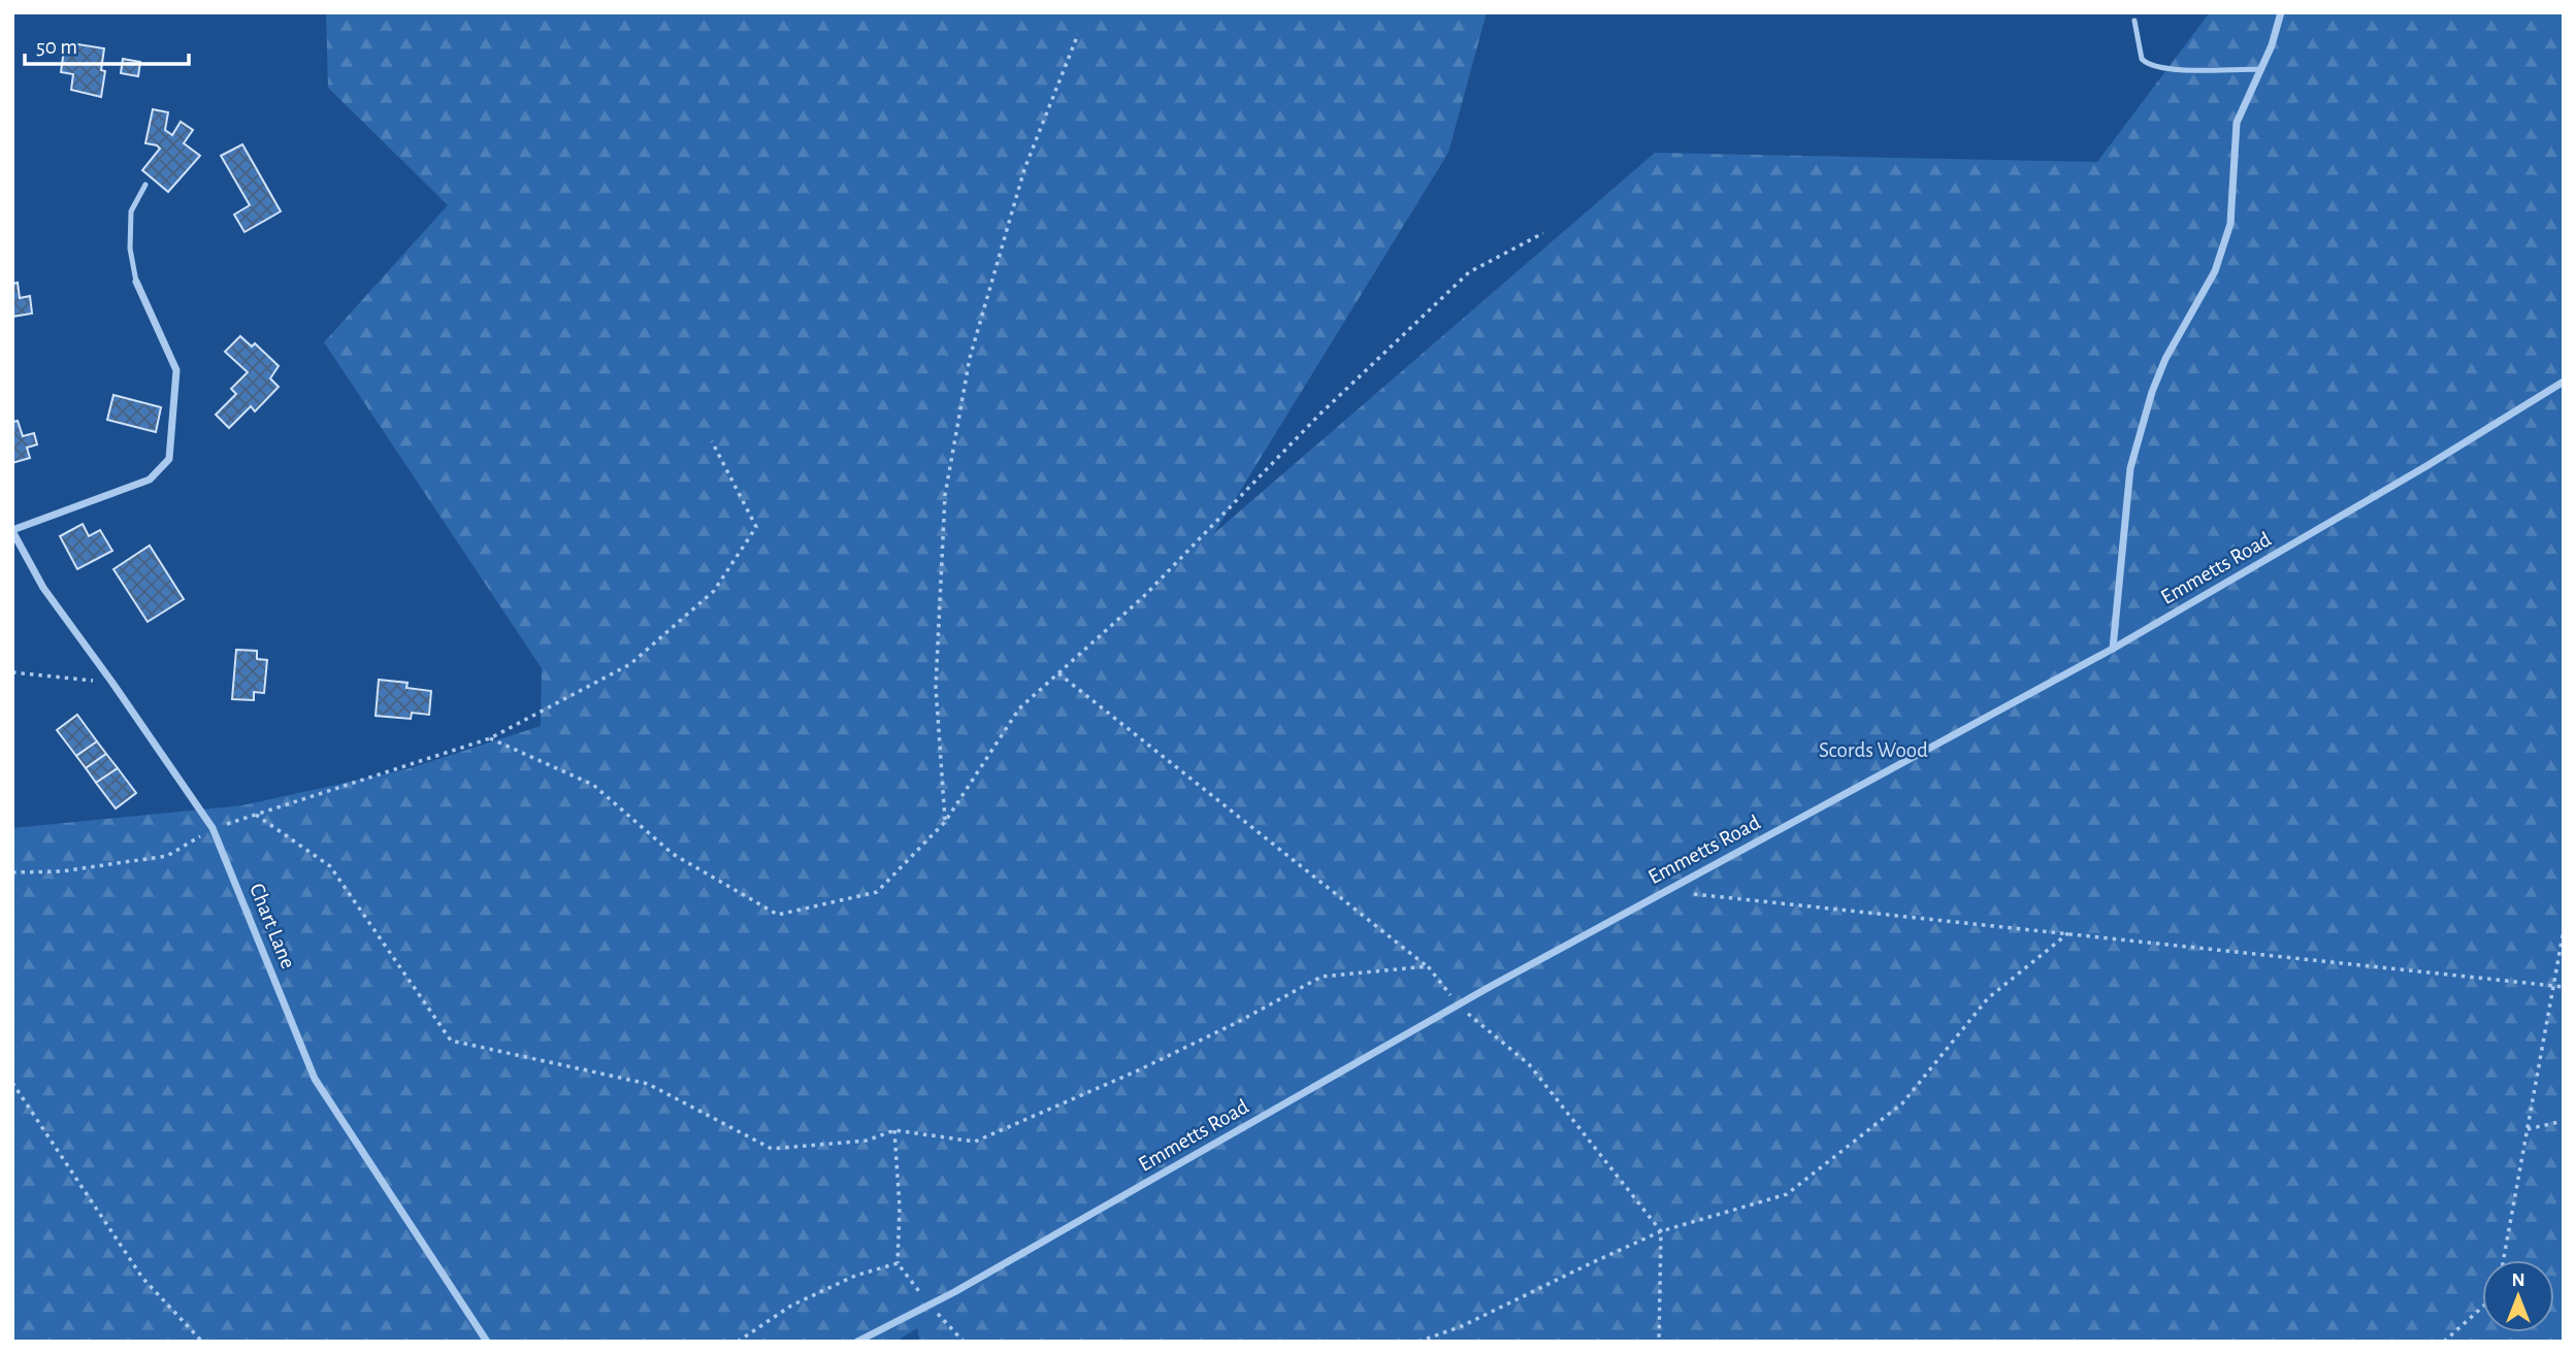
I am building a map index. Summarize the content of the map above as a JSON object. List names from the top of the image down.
{
  "streets": {
    "street": ["Emmetts Road", "Chart Lane"]
  },
  "parks": ["Scords Wood"],
  "scale_bar": "50 m",
  "north": "top"
}
